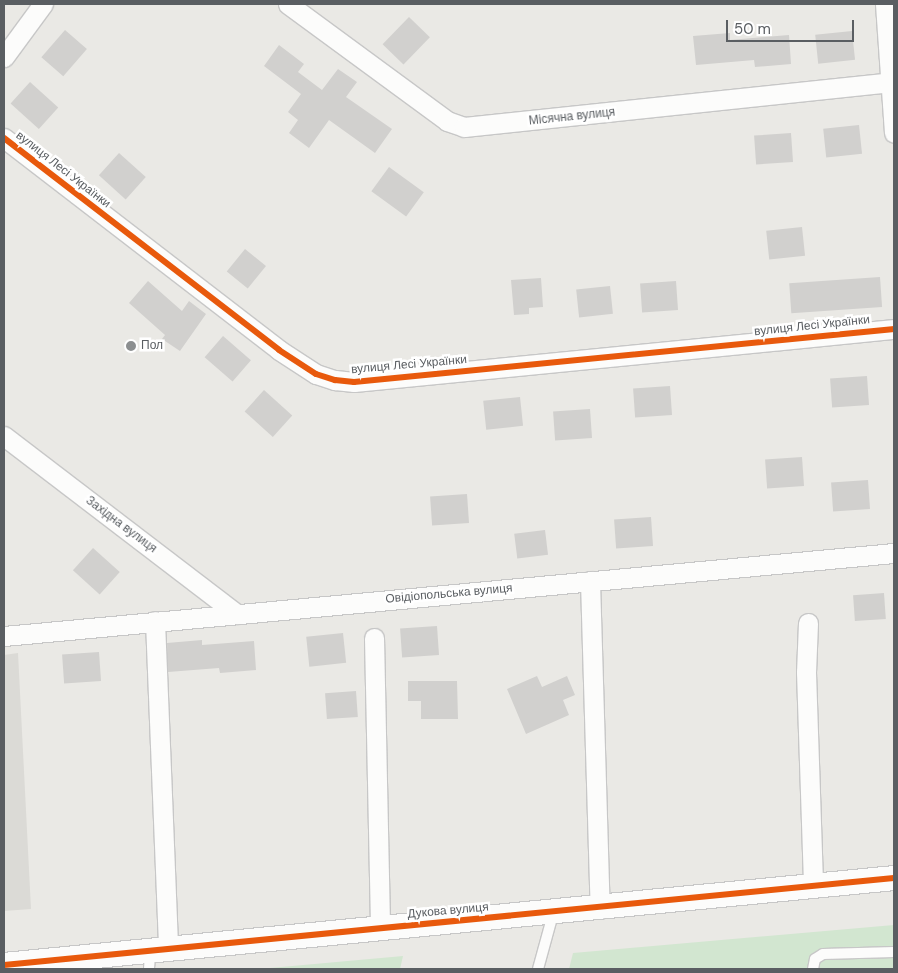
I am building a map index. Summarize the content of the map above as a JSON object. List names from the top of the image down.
{
  "streets": {
    "street": [
      "Місячна вулиця",
      "вулиця Лесі Українки",
      "Західна вулиця",
      "Овідіопольська вулиця",
      "Дукова вулиця"
    ]
  },
  "crossings": [
    ["Західна вулиця", "Овідіопольська вулиця"]
  ],
  "places": ["Пол"],
  "scale_bar": "50 m"
}
